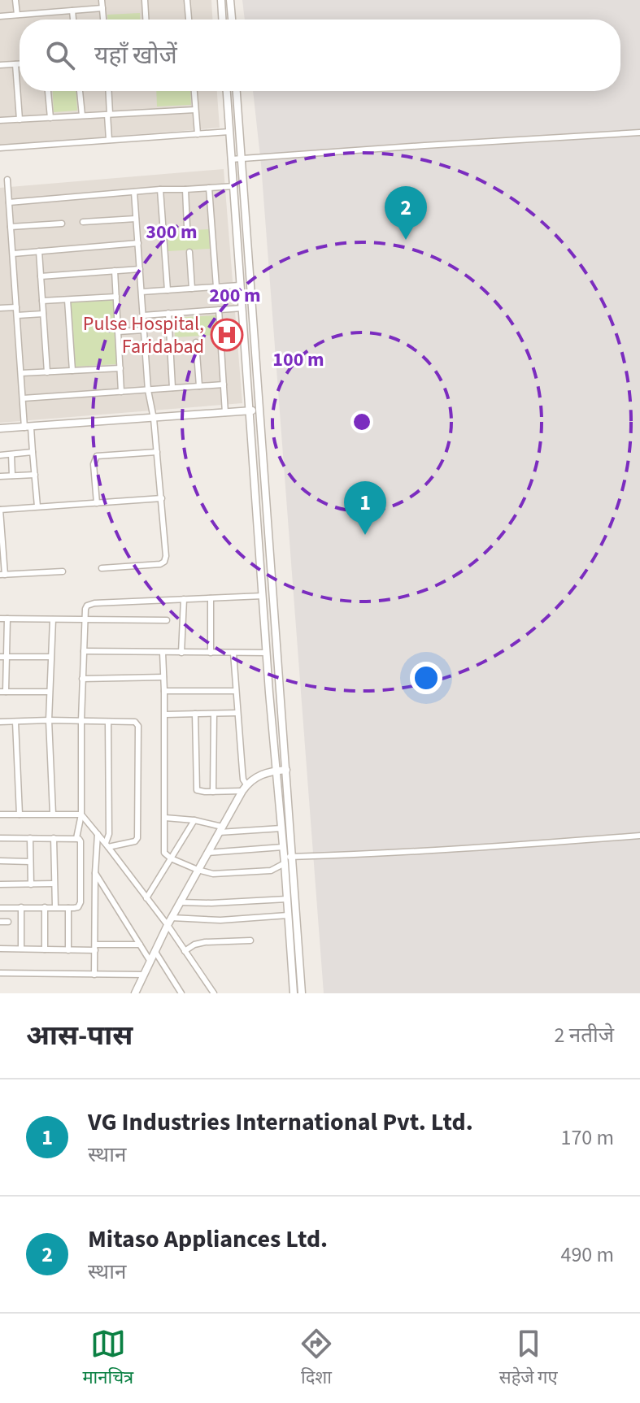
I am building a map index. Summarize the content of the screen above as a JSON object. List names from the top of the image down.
{
  "places": {
    "hospital": ["Pulse Hospital, Faridabad"]
  },
  "page": {
    "search": "यहाँ खोजें",
    "pins": ["2", "1"],
    "heading": ["आस-पास", "2 नतीजे"],
    "list": [
      {
        "mark": "1",
        "name": "VG Industries International Pvt. Ltd.",
        "note": "स्थान",
        "value": "170 m"
      },
      {
        "mark": "2",
        "name": "Mitaso Appliances Ltd.",
        "note": "स्थान",
        "value": "490 m"
      }
    ],
    "nav": ["मानचित्र", "दिशा", "सहेजे गए"]
  },
  "rings": ["300 m", "200 m", "100 m"]
}
